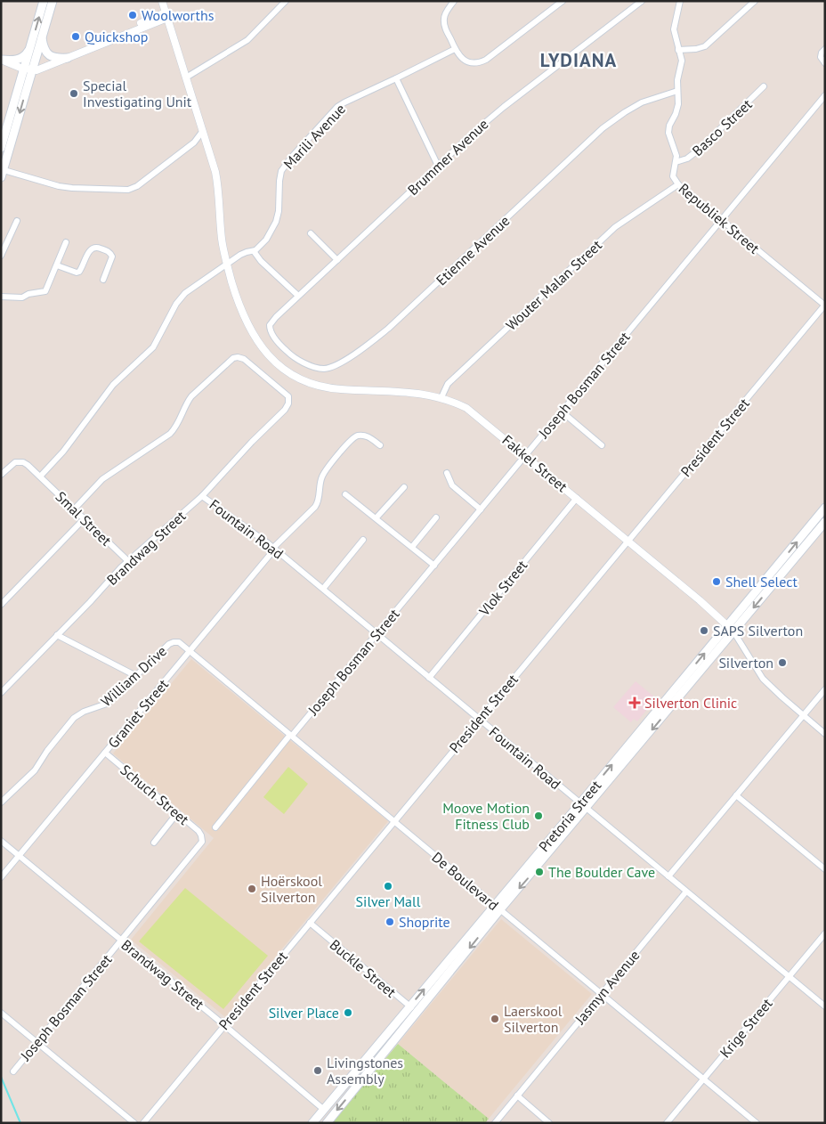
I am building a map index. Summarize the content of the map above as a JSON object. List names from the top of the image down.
{
  "streets": {
    "main road": ["Pretoria Street"],
    "street": [
      "Basco Street",
      "Marili Avenue",
      "Brummer Avenue",
      "Republiek Street",
      "Etienne Avenue",
      "Wouter Malan Street",
      "Joseph Bosman Street",
      "President Street",
      "Fakkel Street",
      "Smal Street",
      "Fountain Road",
      "Brandwag Street",
      "Vlok Street",
      "William Drive",
      "Graniet Street",
      "Schuch Street",
      "De Boulevard",
      "Buckle Street",
      "Jasmyn Avenue",
      "Krige Street"
    ]
  },
  "crossings": [
    ["Basco Street", "Republiek Street"],
    ["Marili Avenue", "Fakkel Street"],
    ["Marili Avenue", "Smal Street"],
    ["Brummer Avenue", "Etienne Avenue"],
    ["Republiek Street", "Etienne Avenue"],
    ["Republiek Street", "Wouter Malan Street"],
    ["Republiek Street", "Joseph Bosman Street"],
    ["Republiek Street", "President Street"],
    ["Wouter Malan Street", "Fakkel Street"],
    ["Joseph Bosman Street", "Fakkel Street"],
    ["Joseph Bosman Street", "Fountain Road"],
    ["Joseph Bosman Street", "Brandwag Street"],
    ["Joseph Bosman Street", "Schuch Street"],
    ["Joseph Bosman Street", "De Boulevard"],
    ["President Street", "Fakkel Street"],
    ["President Street", "Fountain Road"],
    ["President Street", "Brandwag Street"],
    ["President Street", "De Boulevard"],
    ["President Street", "Buckle Street"],
    ["Fakkel Street", "Vlok Street"],
    ["Fakkel Street", "Pretoria Street"],
    ["Smal Street", "Brandwag Street"],
    ["Fountain Road", "Brandwag Street"],
    ["Fountain Road", "Vlok Street"],
    ["Fountain Road", "Graniet Street"],
    ["Fountain Road", "Pretoria Street"],
    ["Fountain Road", "Jasmyn Avenue"],
    ["Fountain Road", "Krige Street"],
    ["Brandwag Street", "Graniet Street"],
    ["Brandwag Street", "Pretoria Street"],
    ["William Drive", "De Boulevard"],
    ["Graniet Street", "Schuch Street"],
    ["Graniet Street", "De Boulevard"],
    ["Pretoria Street", "De Boulevard"],
    ["Pretoria Street", "Buckle Street"],
    ["De Boulevard", "Jasmyn Avenue"],
    ["De Boulevard", "Krige Street"]
  ],
  "districts": ["LYDIANA"],
  "places": {
    "other": [
      "Woolworths",
      "Quickshop",
      "Special Investigating Unit",
      "Shell Select",
      "SAPS Silverton",
      "Silverton",
      "Moove Motion Fitness Club",
      "The Boulder Cave",
      "Silver Mall",
      "Hoërskool Silverton",
      "Shoprite",
      "Silver Place",
      "Laerskool Silverton",
      "Livingstones Assembly"
    ],
    "health": ["Silverton Clinic"]
  }
}
